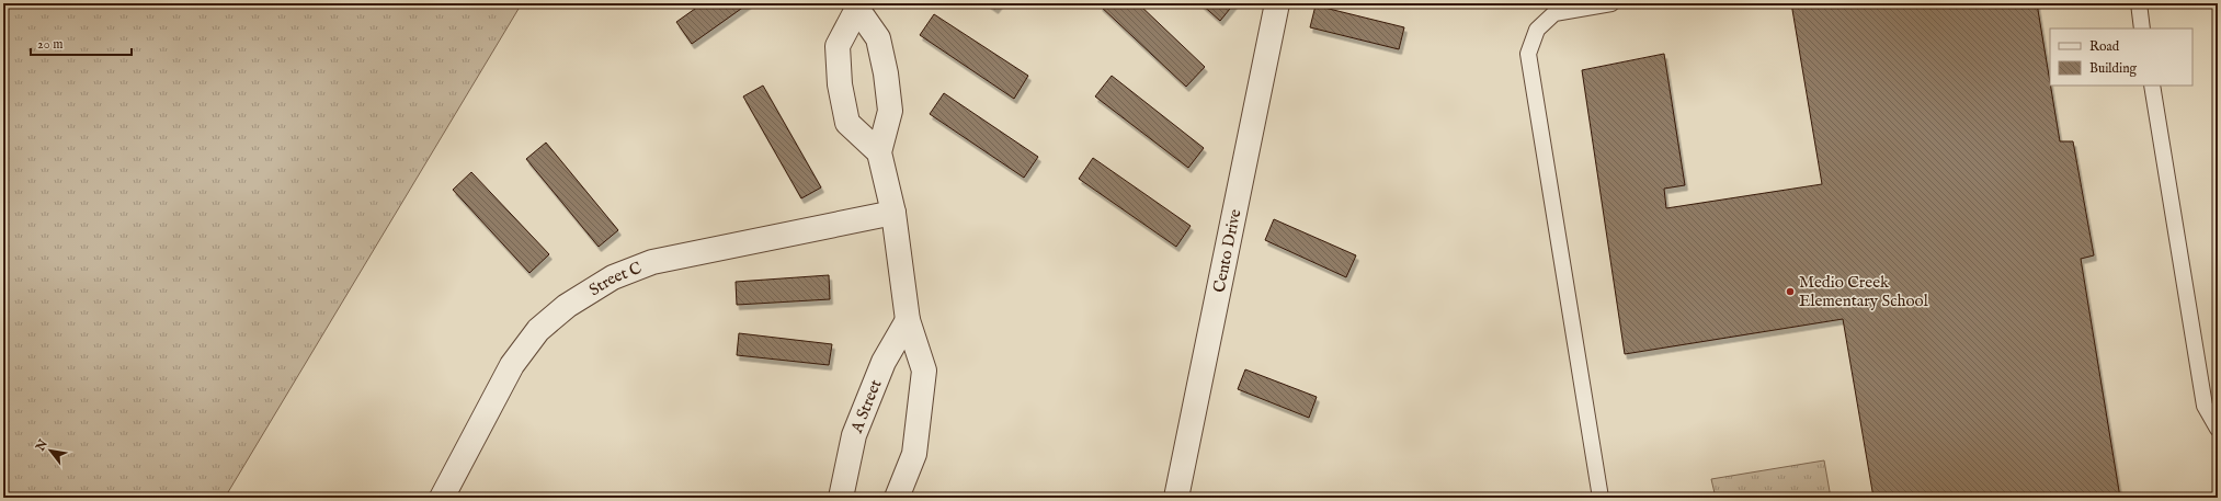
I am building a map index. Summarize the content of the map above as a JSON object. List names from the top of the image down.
{
  "streets": {
    "street": ["Cento Drive", "Street C", "A Street"]
  },
  "places": ["Medio Creek Elementary School"],
  "legend": ["Road", "Building"],
  "scale_bar": "20 m",
  "north": "top left"
}
